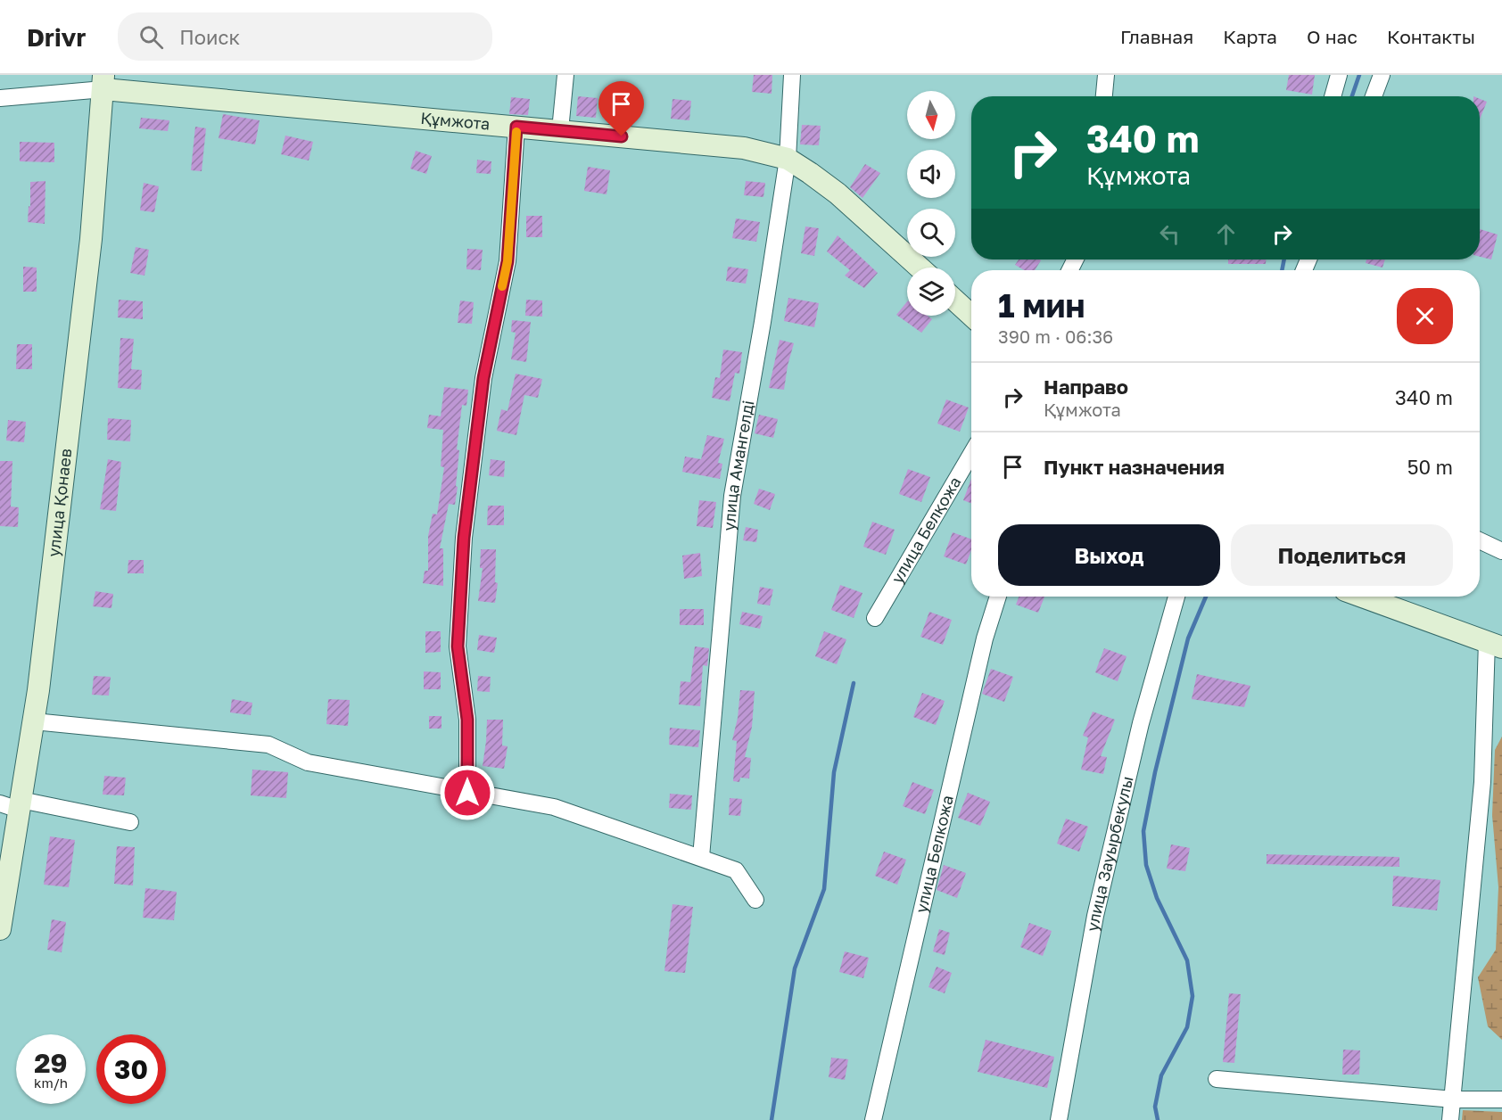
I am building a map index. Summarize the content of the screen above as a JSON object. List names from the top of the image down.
{
  "streets": {
    "street": [
      "Құмжота",
      "улица Амангелді",
      "улица Қонаев",
      "улица Белқожа",
      "улица Зауырбекулы",
      "улица Белкожа"
    ]
  },
  "crossings": [
    ["Құмжота", "улица Амангелді"],
    ["Құмжота", "улица Қонаев"]
  ],
  "north": "bottom",
  "page": {
    "header": "Drivr",
    "search": "Поиск",
    "nav": [
      "Главная",
      "Карта",
      "О нас",
      "Контакты"
    ],
    "turn": ["340 m", "Құмжота"],
    "heading": ["1 мин", "390 m · 06:36"],
    "list": [
      {
        "name": "Направо",
        "note": "Құмжота",
        "value": "340 m"
      },
      {
        "name": "Пункт назначения",
        "value": "50 m"
      }
    ],
    "buttons": ["Выход", "Поделиться"],
    "speed": "29 km/h",
    "limit": "30"
  }
}
